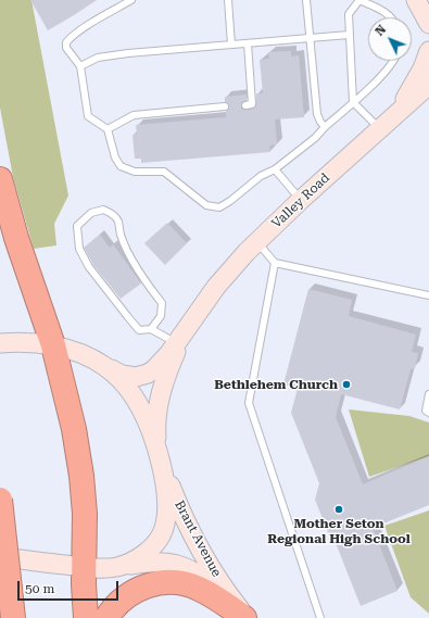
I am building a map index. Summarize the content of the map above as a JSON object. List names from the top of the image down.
{
  "streets": {
    "main road": ["Valley Road", "Brant Avenue"]
  },
  "crossings": [
    ["Valley Road", "Brant Avenue"]
  ],
  "places": ["Bethlehem Church", "Mother Seton Regional High School"],
  "scale_bar": "50 m",
  "north": "top left"
}
